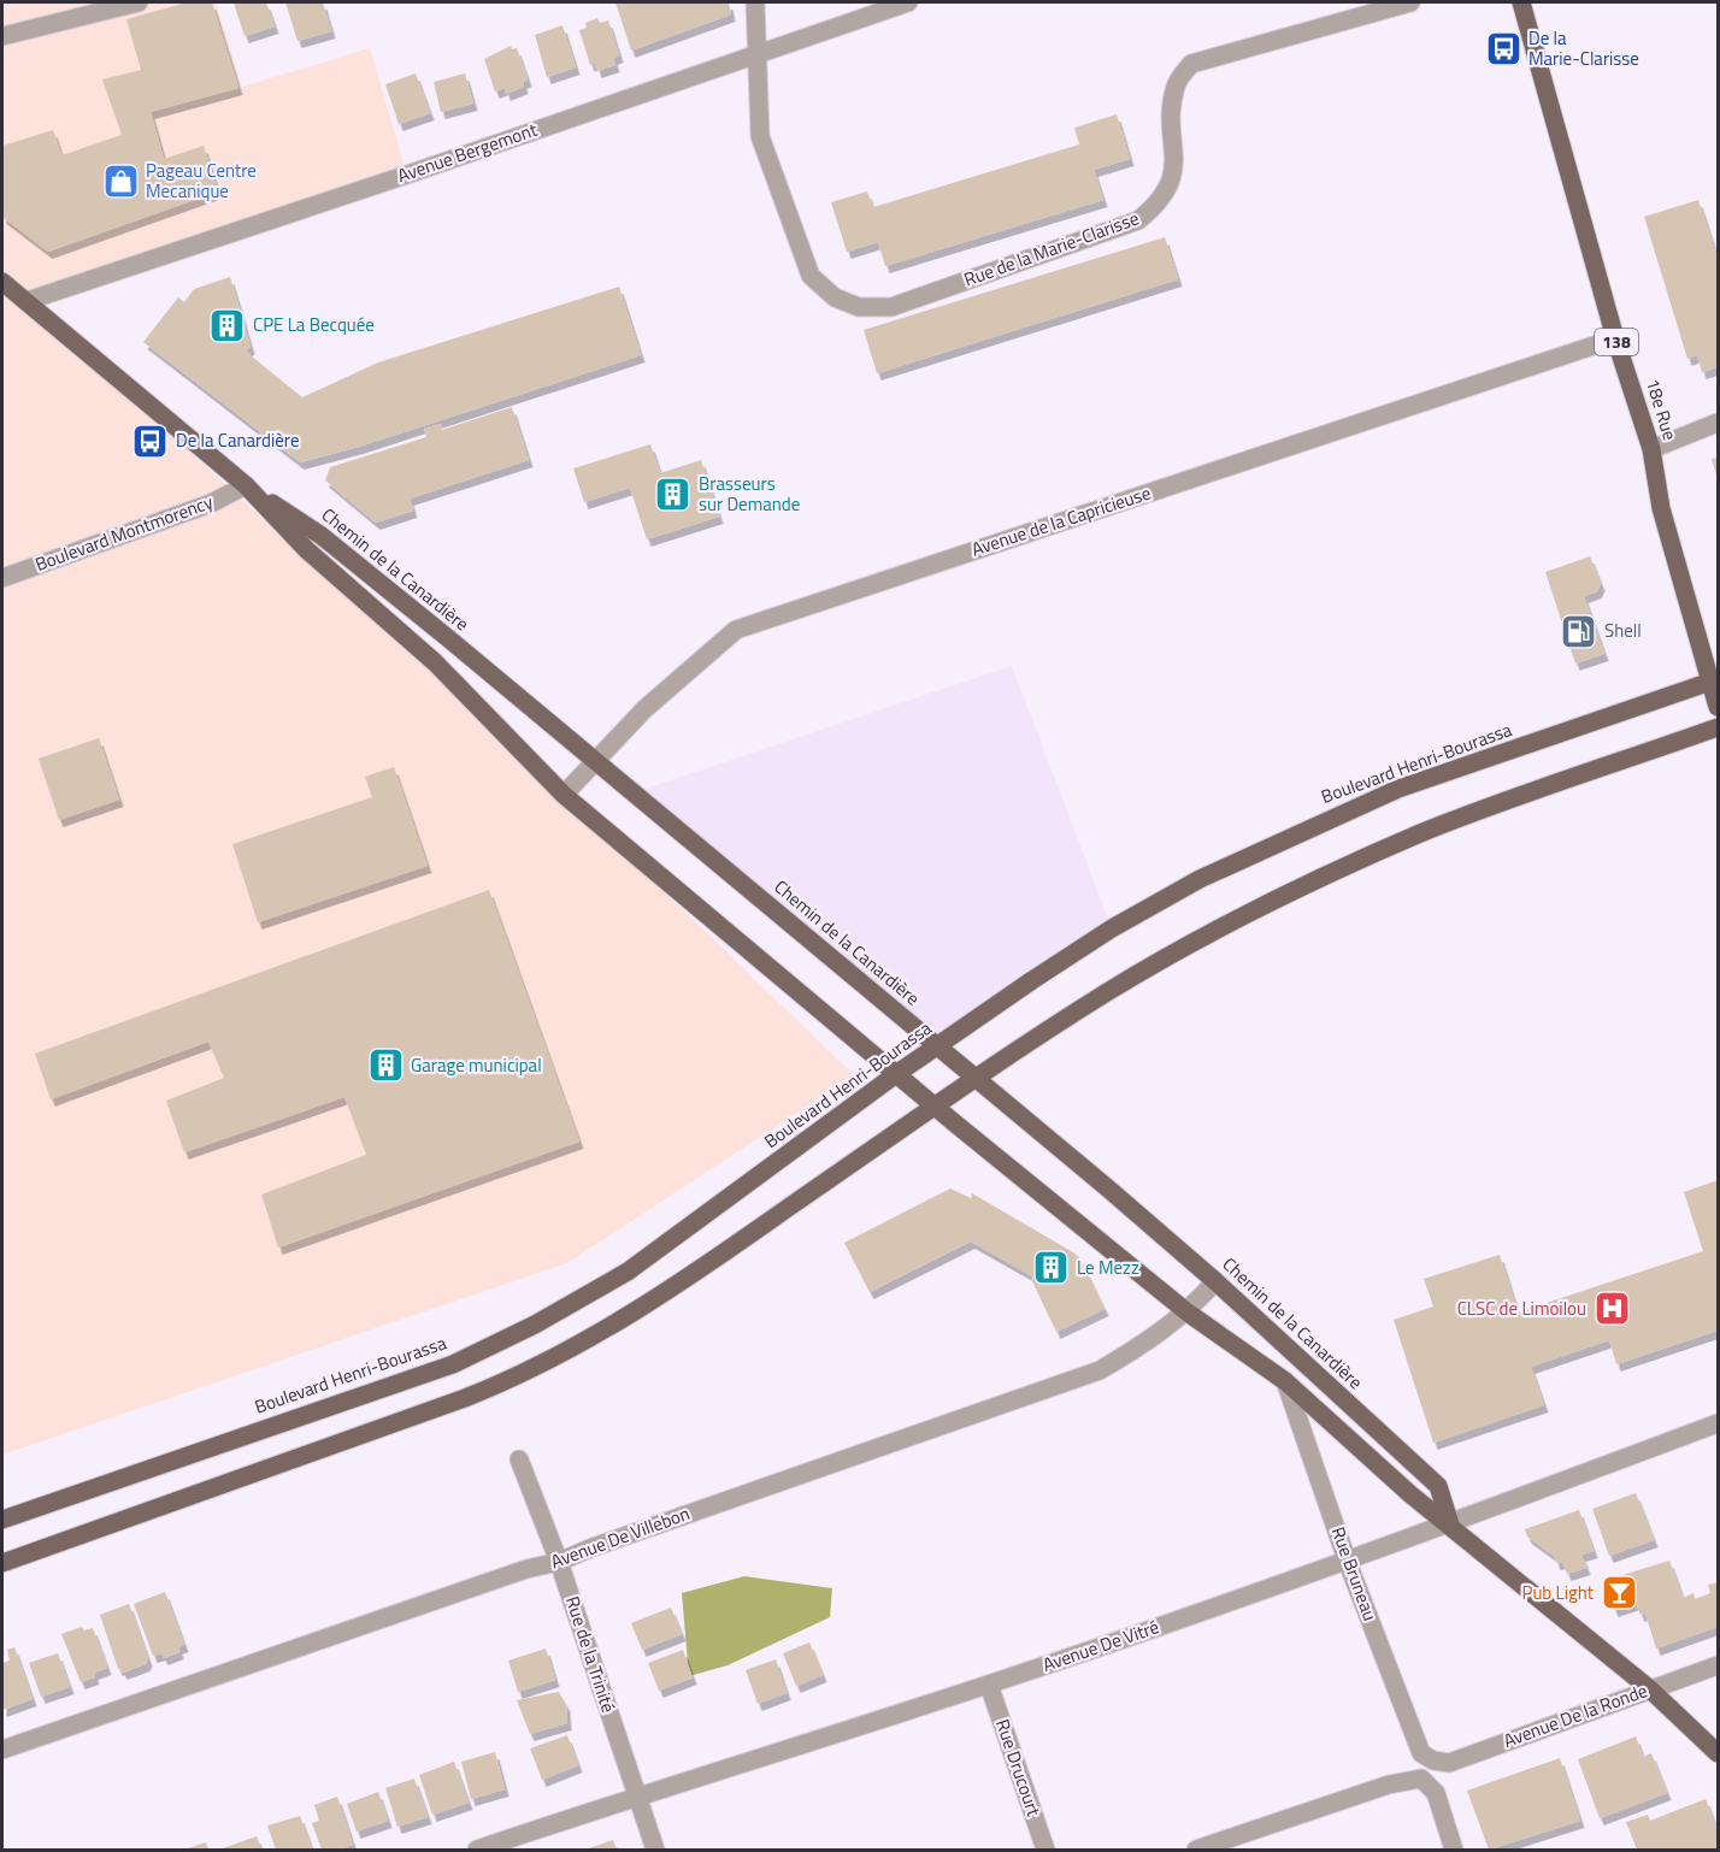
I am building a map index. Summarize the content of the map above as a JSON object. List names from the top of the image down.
{
  "streets": {
    "main road": [
      "138",
      "18e Rue",
      "Chemin de la Canardière",
      "Boulevard Henri-Bourassa"
    ],
    "street": [
      "Avenue Bergemont",
      "Rue de la Marie-Clarisse",
      "Avenue de la Capricieuse",
      "Boulevard Montmorency",
      "Avenue De Villebon",
      "Rue Bruneau",
      "Avenue De Vitré",
      "Rue de la Trinité",
      "Avenue De la Ronde",
      "Rue Drucourt"
    ]
  },
  "crossings": [
    ["Avenue Bergemont", "Rue de la Marie-Clarisse"],
    ["Avenue Bergemont", "Chemin de la Canardière"],
    ["18e Rue", "Avenue de la Capricieuse"],
    ["18e Rue", "Boulevard Henri-Bourassa"],
    ["Avenue de la Capricieuse", "Chemin de la Canardière"],
    ["Boulevard Montmorency", "Chemin de la Canardière"],
    ["Chemin de la Canardière", "Boulevard Henri-Bourassa"],
    ["Chemin de la Canardière", "Avenue De Villebon"],
    ["Chemin de la Canardière", "Rue Bruneau"],
    ["Chemin de la Canardière", "Avenue De Vitré"],
    ["Chemin de la Canardière", "Avenue De la Ronde"],
    ["Avenue De Villebon", "Rue de la Trinité"],
    ["Rue Bruneau", "Avenue De Vitré"],
    ["Rue Bruneau", "Avenue De la Ronde"],
    ["Avenue De Vitré", "Rue de la Trinité"],
    ["Avenue De Vitré", "Rue Drucourt"]
  ],
  "places": {
    "bus stop": ["De la Marie-Clarisse", "De la Canardière"],
    "shop": ["Pageau Centre Mecanique"],
    "building": [
      "CPE La Becquée",
      "Brasseurs sur Demande",
      "Garage municipal",
      "Le Mezz"
    ],
    "fuel station": ["Shell"],
    "hospital": ["CLSC de Limoilou"],
    "bar": ["Pub Light"]
  }
}
